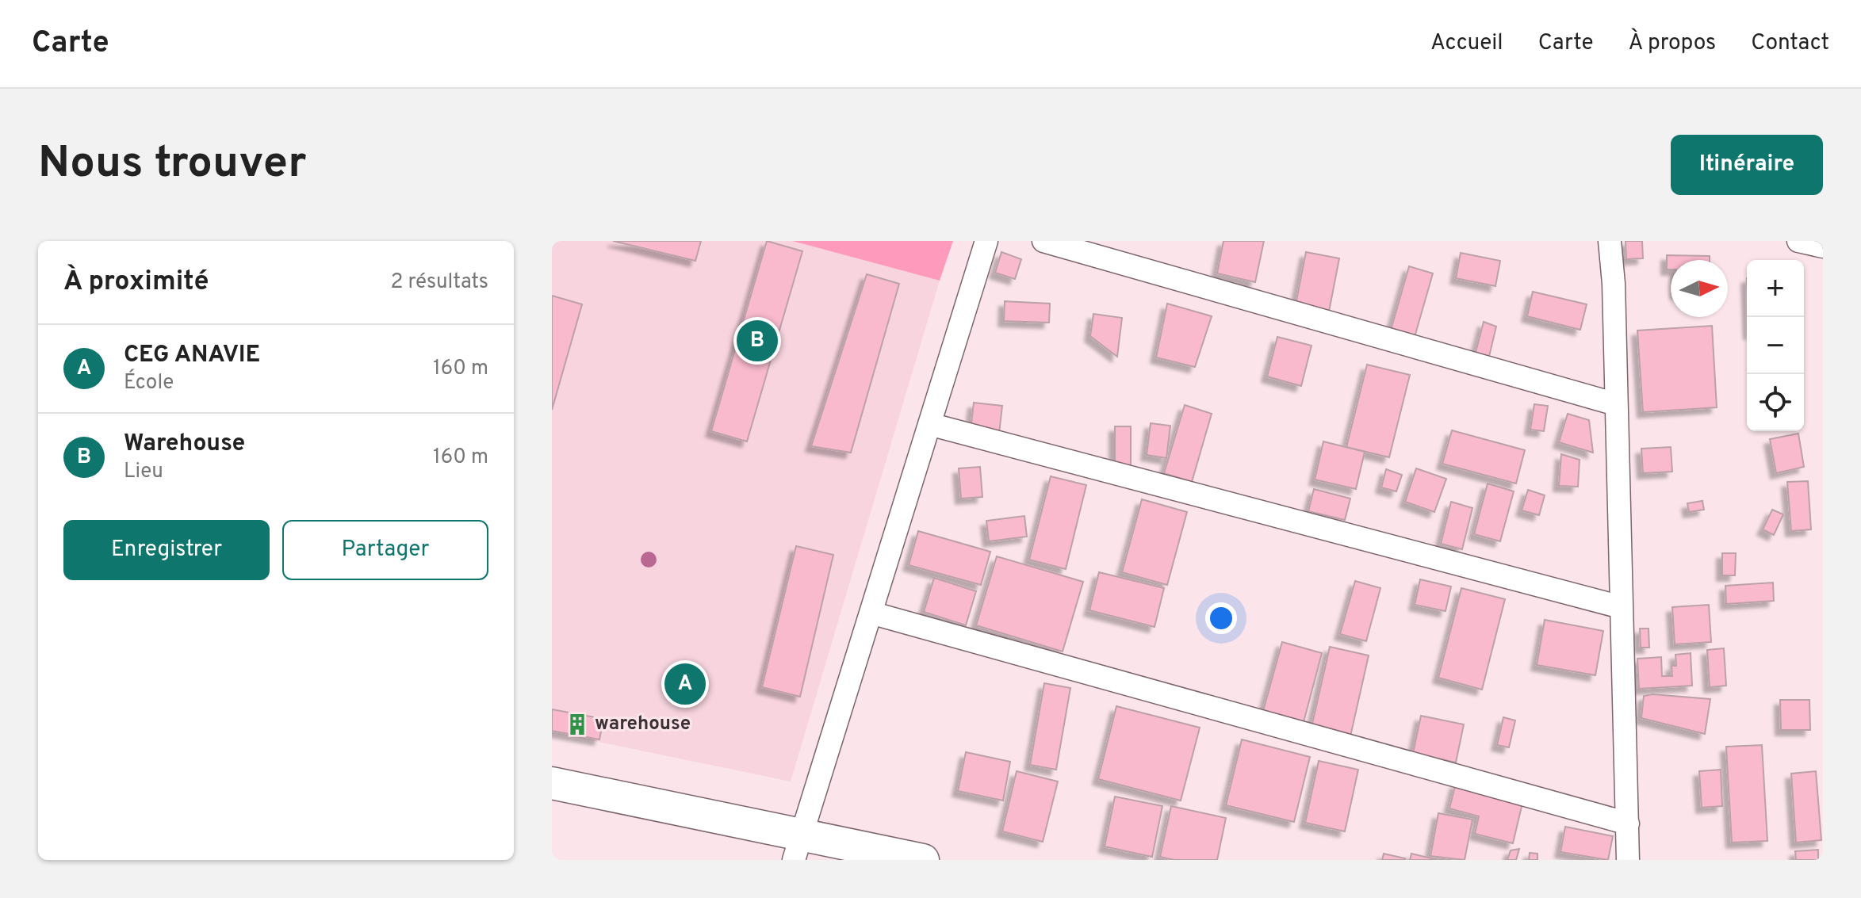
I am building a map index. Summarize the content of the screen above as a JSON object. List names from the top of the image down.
{
  "places": {
    "building": ["warehouse"]
  },
  "north": "right",
  "page": {
    "header": "Carte",
    "nav": [
      "Accueil",
      "Carte",
      "À propos",
      "Contact"
    ],
    "buttons": [
      "Itinéraire",
      ["Enregistrer", "Partager"]
    ],
    "title": "Nous trouver",
    "heading": ["À proximité", "2 résultats"],
    "map_buttons": ["+", "−"],
    "pins": ["B", "A"],
    "list": [
      {
        "mark": "A",
        "name": "CEG ANAVIE",
        "note": "École",
        "value": "160 m"
      },
      {
        "mark": "B",
        "name": "Warehouse",
        "note": "Lieu",
        "value": "160 m"
      }
    ]
  }
}
